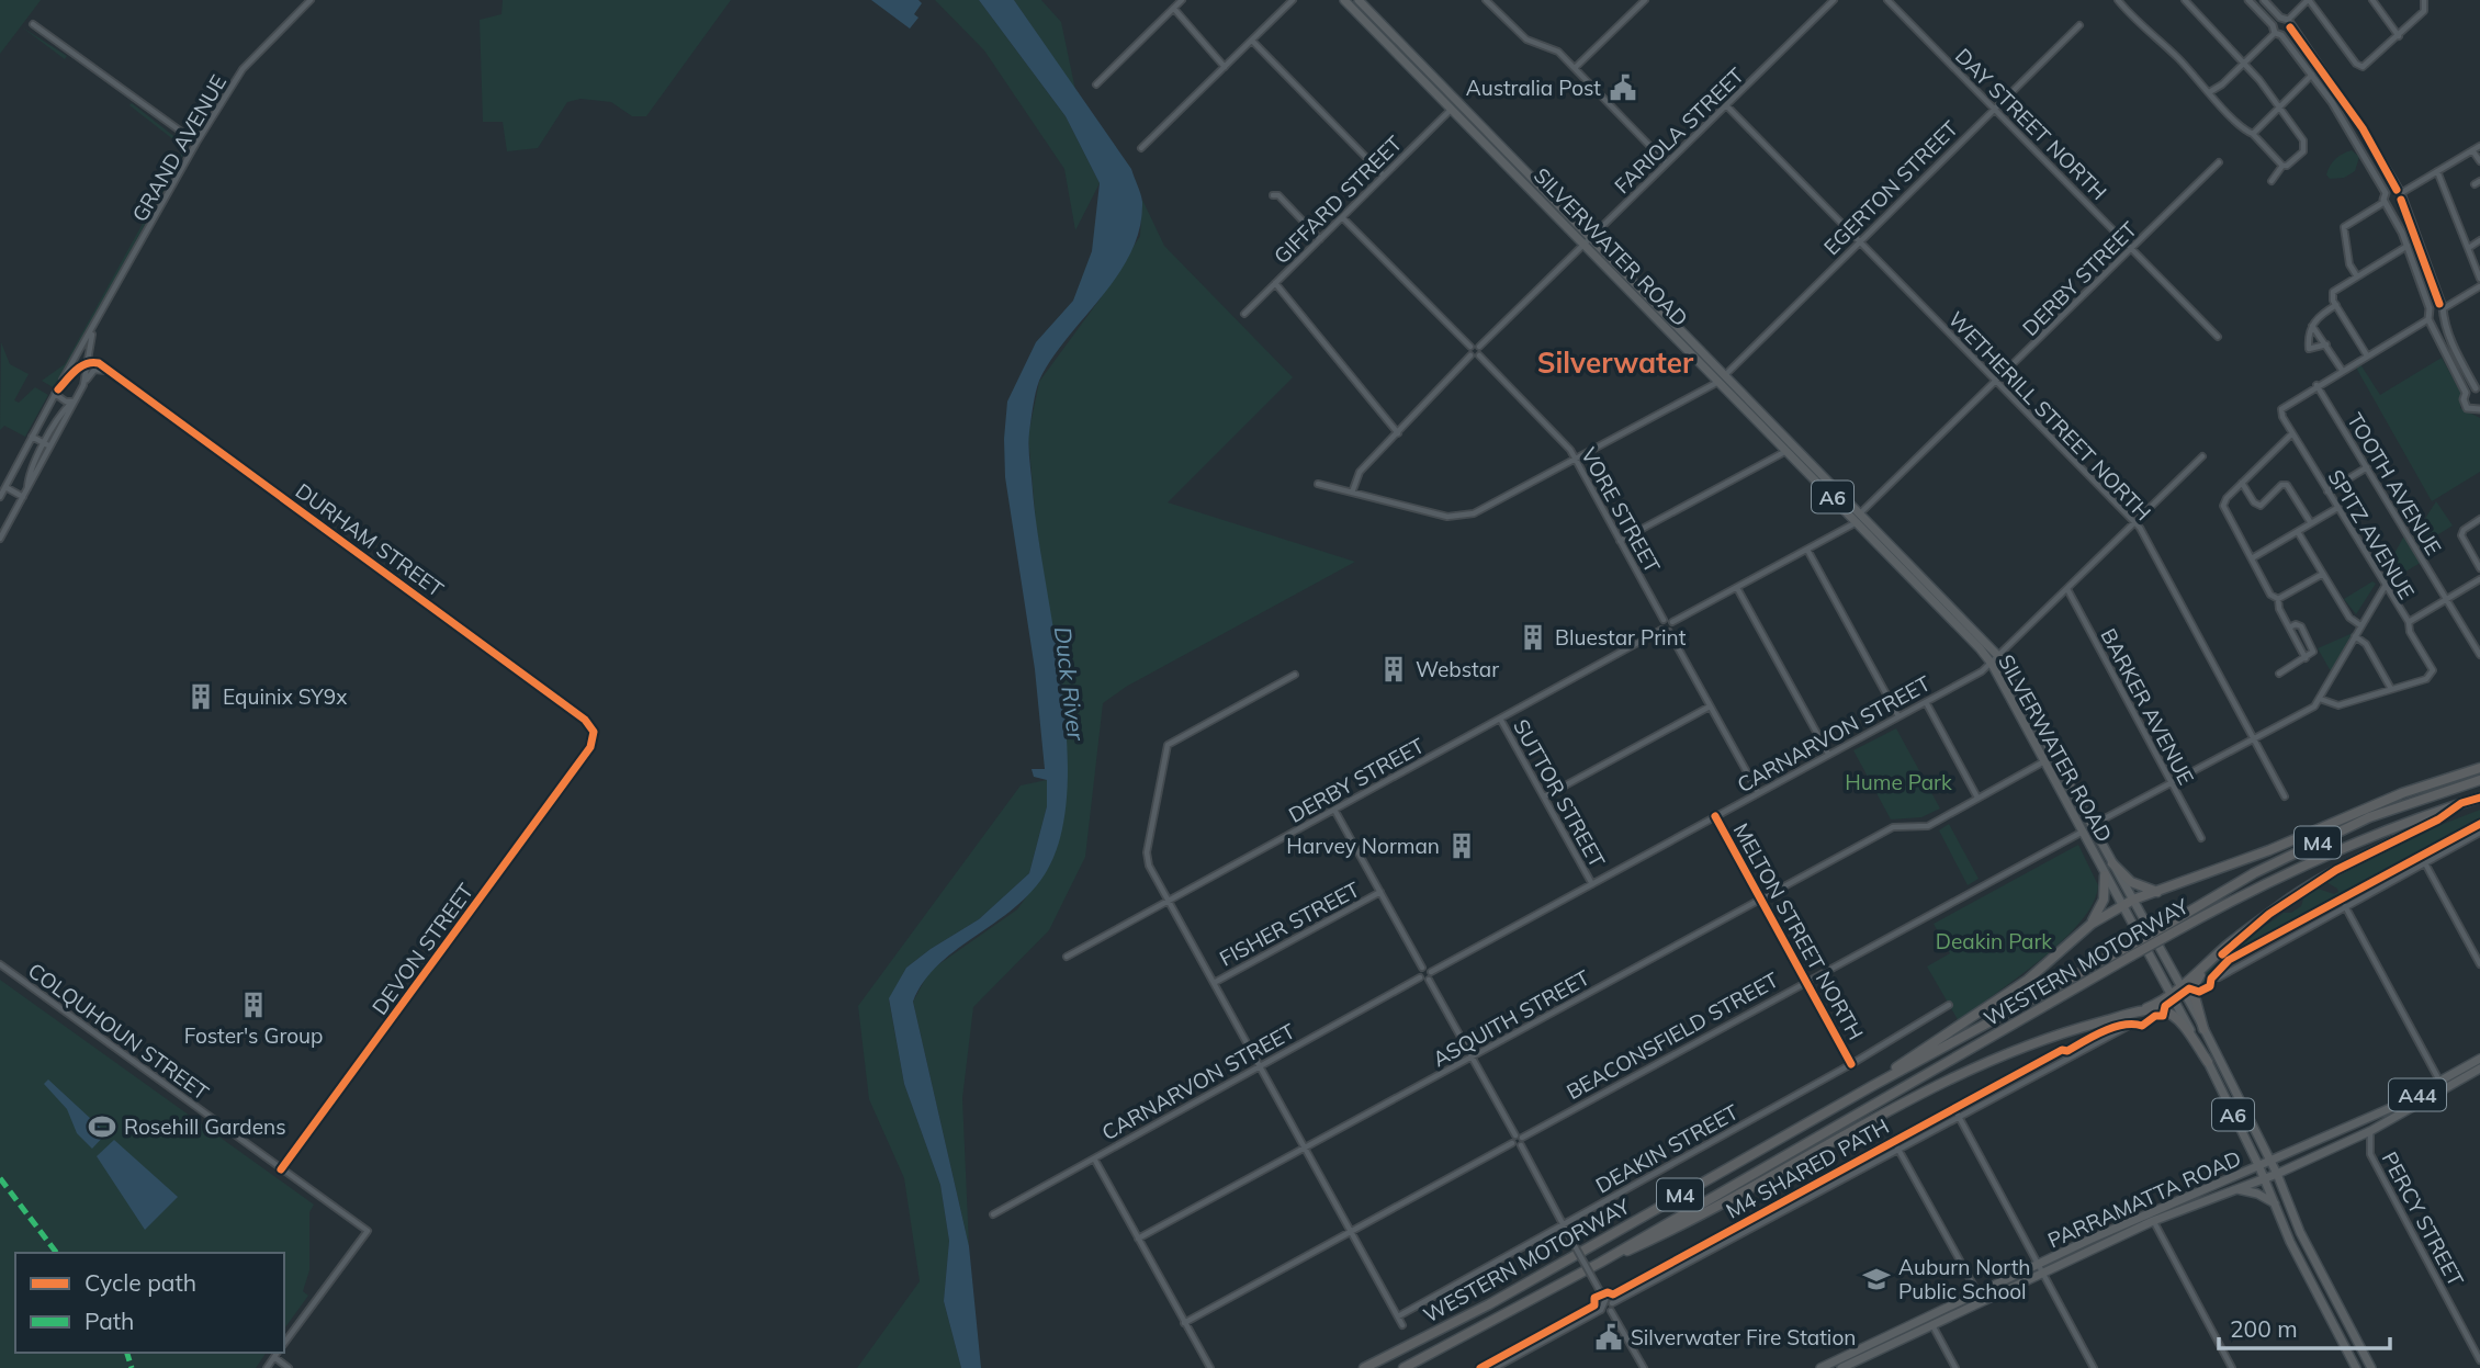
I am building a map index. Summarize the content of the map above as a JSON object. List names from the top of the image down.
{
  "streets": {
    "highway": [
      "SILVERWATER ROAD",
      "A6",
      "M4",
      "WESTERN MOTORWAY",
      "A44",
      "PARRAMATTA ROAD"
    ],
    "street": [
      "DAY STREET NORTH",
      "FARIOLA STREET",
      "GRAND AVENUE",
      "EGERTON STREET",
      "GIFFARD STREET",
      "DERBY STREET",
      "WETHERILL STREET NORTH",
      "TOOTH AVENUE",
      "VORE STREET",
      "SPITZ AVENUE",
      "DURHAM STREET",
      "BARKER AVENUE",
      "CARNARVON STREET",
      "SUTTOR STREET",
      "FISHER STREET",
      "MELTON STREET NORTH",
      "DEVON STREET",
      "ASQUITH STREET",
      "COLQUHOUN STREET",
      "BEACONSFIELD STREET",
      "DEAKIN STREET",
      "PERCY STREET"
    ],
    "cycle path": ["M4 SHARED PATH"]
  },
  "crossings": [
    ["DAY STREET NORTH", "EGERTON STREET"],
    ["DAY STREET NORTH", "DERBY STREET"],
    ["FARIOLA STREET", "SILVERWATER ROAD"],
    ["FARIOLA STREET", "WETHERILL STREET NORTH"],
    ["GRAND AVENUE", "DURHAM STREET"],
    ["EGERTON STREET", "SILVERWATER ROAD"],
    ["EGERTON STREET", "WETHERILL STREET NORTH"],
    ["EGERTON STREET", "VORE STREET"],
    ["GIFFARD STREET", "SILVERWATER ROAD"],
    ["SILVERWATER ROAD", "DERBY STREET"],
    ["SILVERWATER ROAD", "A6"],
    ["SILVERWATER ROAD", "CARNARVON STREET"],
    ["SILVERWATER ROAD", "M4"],
    ["SILVERWATER ROAD", "BEACONSFIELD STREET"],
    ["SILVERWATER ROAD", "PARRAMATTA ROAD"],
    ["DERBY STREET", "WETHERILL STREET NORTH"],
    ["DERBY STREET", "SUTTOR STREET"],
    ["WETHERILL STREET NORTH", "CARNARVON STREET"],
    ["TOOTH AVENUE", "SPITZ AVENUE"],
    ["A6", "PARRAMATTA ROAD"],
    ["DURHAM STREET", "DEVON STREET"],
    ["BARKER AVENUE", "CARNARVON STREET"],
    ["CARNARVON STREET", "SUTTOR STREET"],
    ["CARNARVON STREET", "MELTON STREET NORTH"],
    ["M4", "WESTERN MOTORWAY"],
    ["MELTON STREET NORTH", "ASQUITH STREET"],
    ["MELTON STREET NORTH", "BEACONSFIELD STREET"],
    ["MELTON STREET NORTH", "DEAKIN STREET"],
    ["DEVON STREET", "COLQUHOUN STREET"],
    ["PARRAMATTA ROAD", "PERCY STREET"]
  ],
  "districts": ["Silverwater"],
  "water": ["Duck River"],
  "parks": ["Hume Park", "Deakin Park"],
  "places": {
    "public building": ["Australia Post", "Silverwater Fire Station"],
    "building": [
      "Bluestar Print",
      "Webstar",
      "Equinix SY9x",
      "Harvey Norman",
      "Foster's Group"
    ],
    "sports": ["Rosehill Gardens"],
    "school or university": ["Auburn North Public School"]
  },
  "legend": ["Cycle path", "Path"],
  "scale_bar": "200 m"
}
